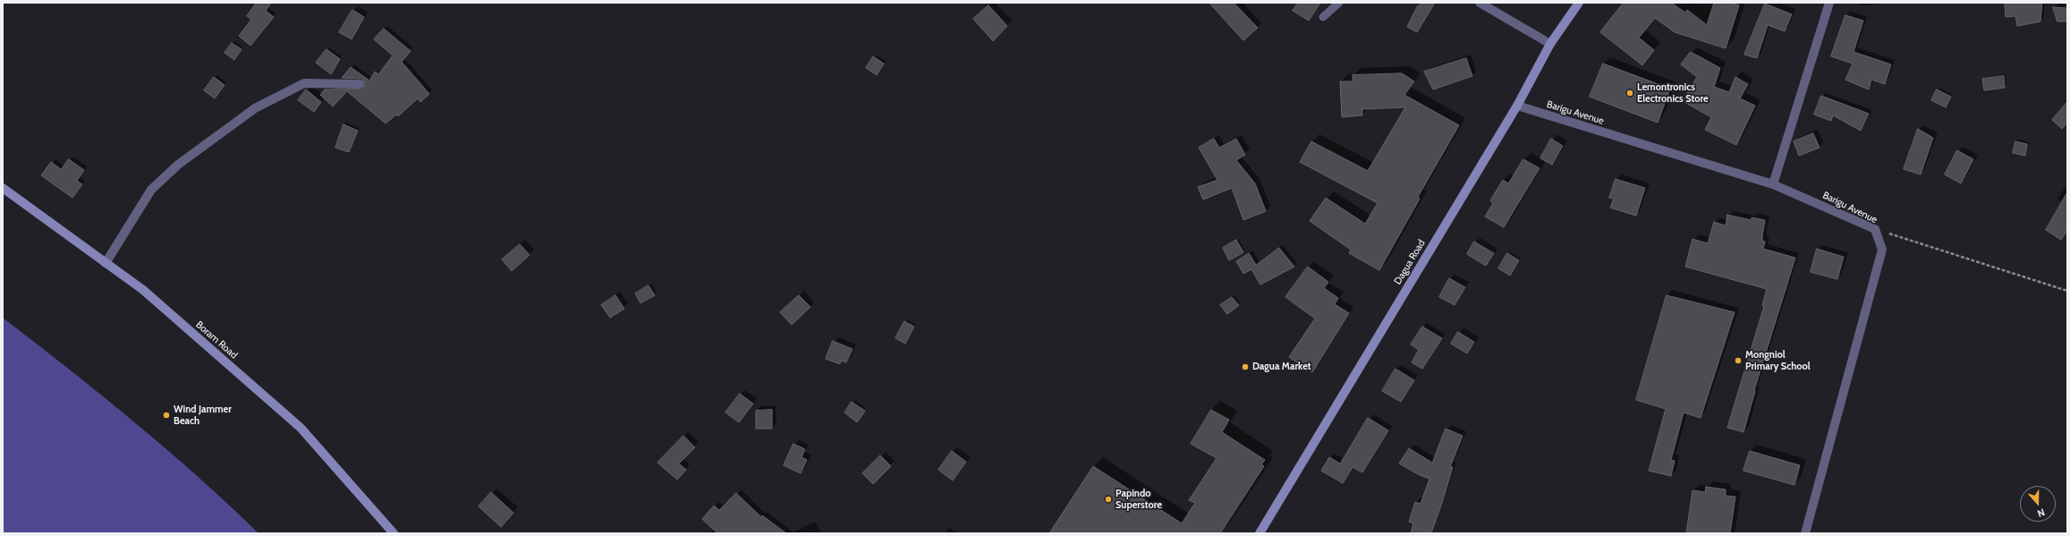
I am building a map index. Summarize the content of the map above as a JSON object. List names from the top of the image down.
{
  "streets": {
    "street": ["Barigu Avenue", "Dagua Road", "Boram Road"]
  },
  "crossings": [
    ["Barigu Avenue", "Dagua Road"]
  ],
  "places": [
    "Lemontronics Electronics Store",
    "Mongniol Primary School",
    "Dagua Market",
    "Wind Jammer Beach",
    "Papindo Superstore"
  ],
  "north": "bottom"
}
